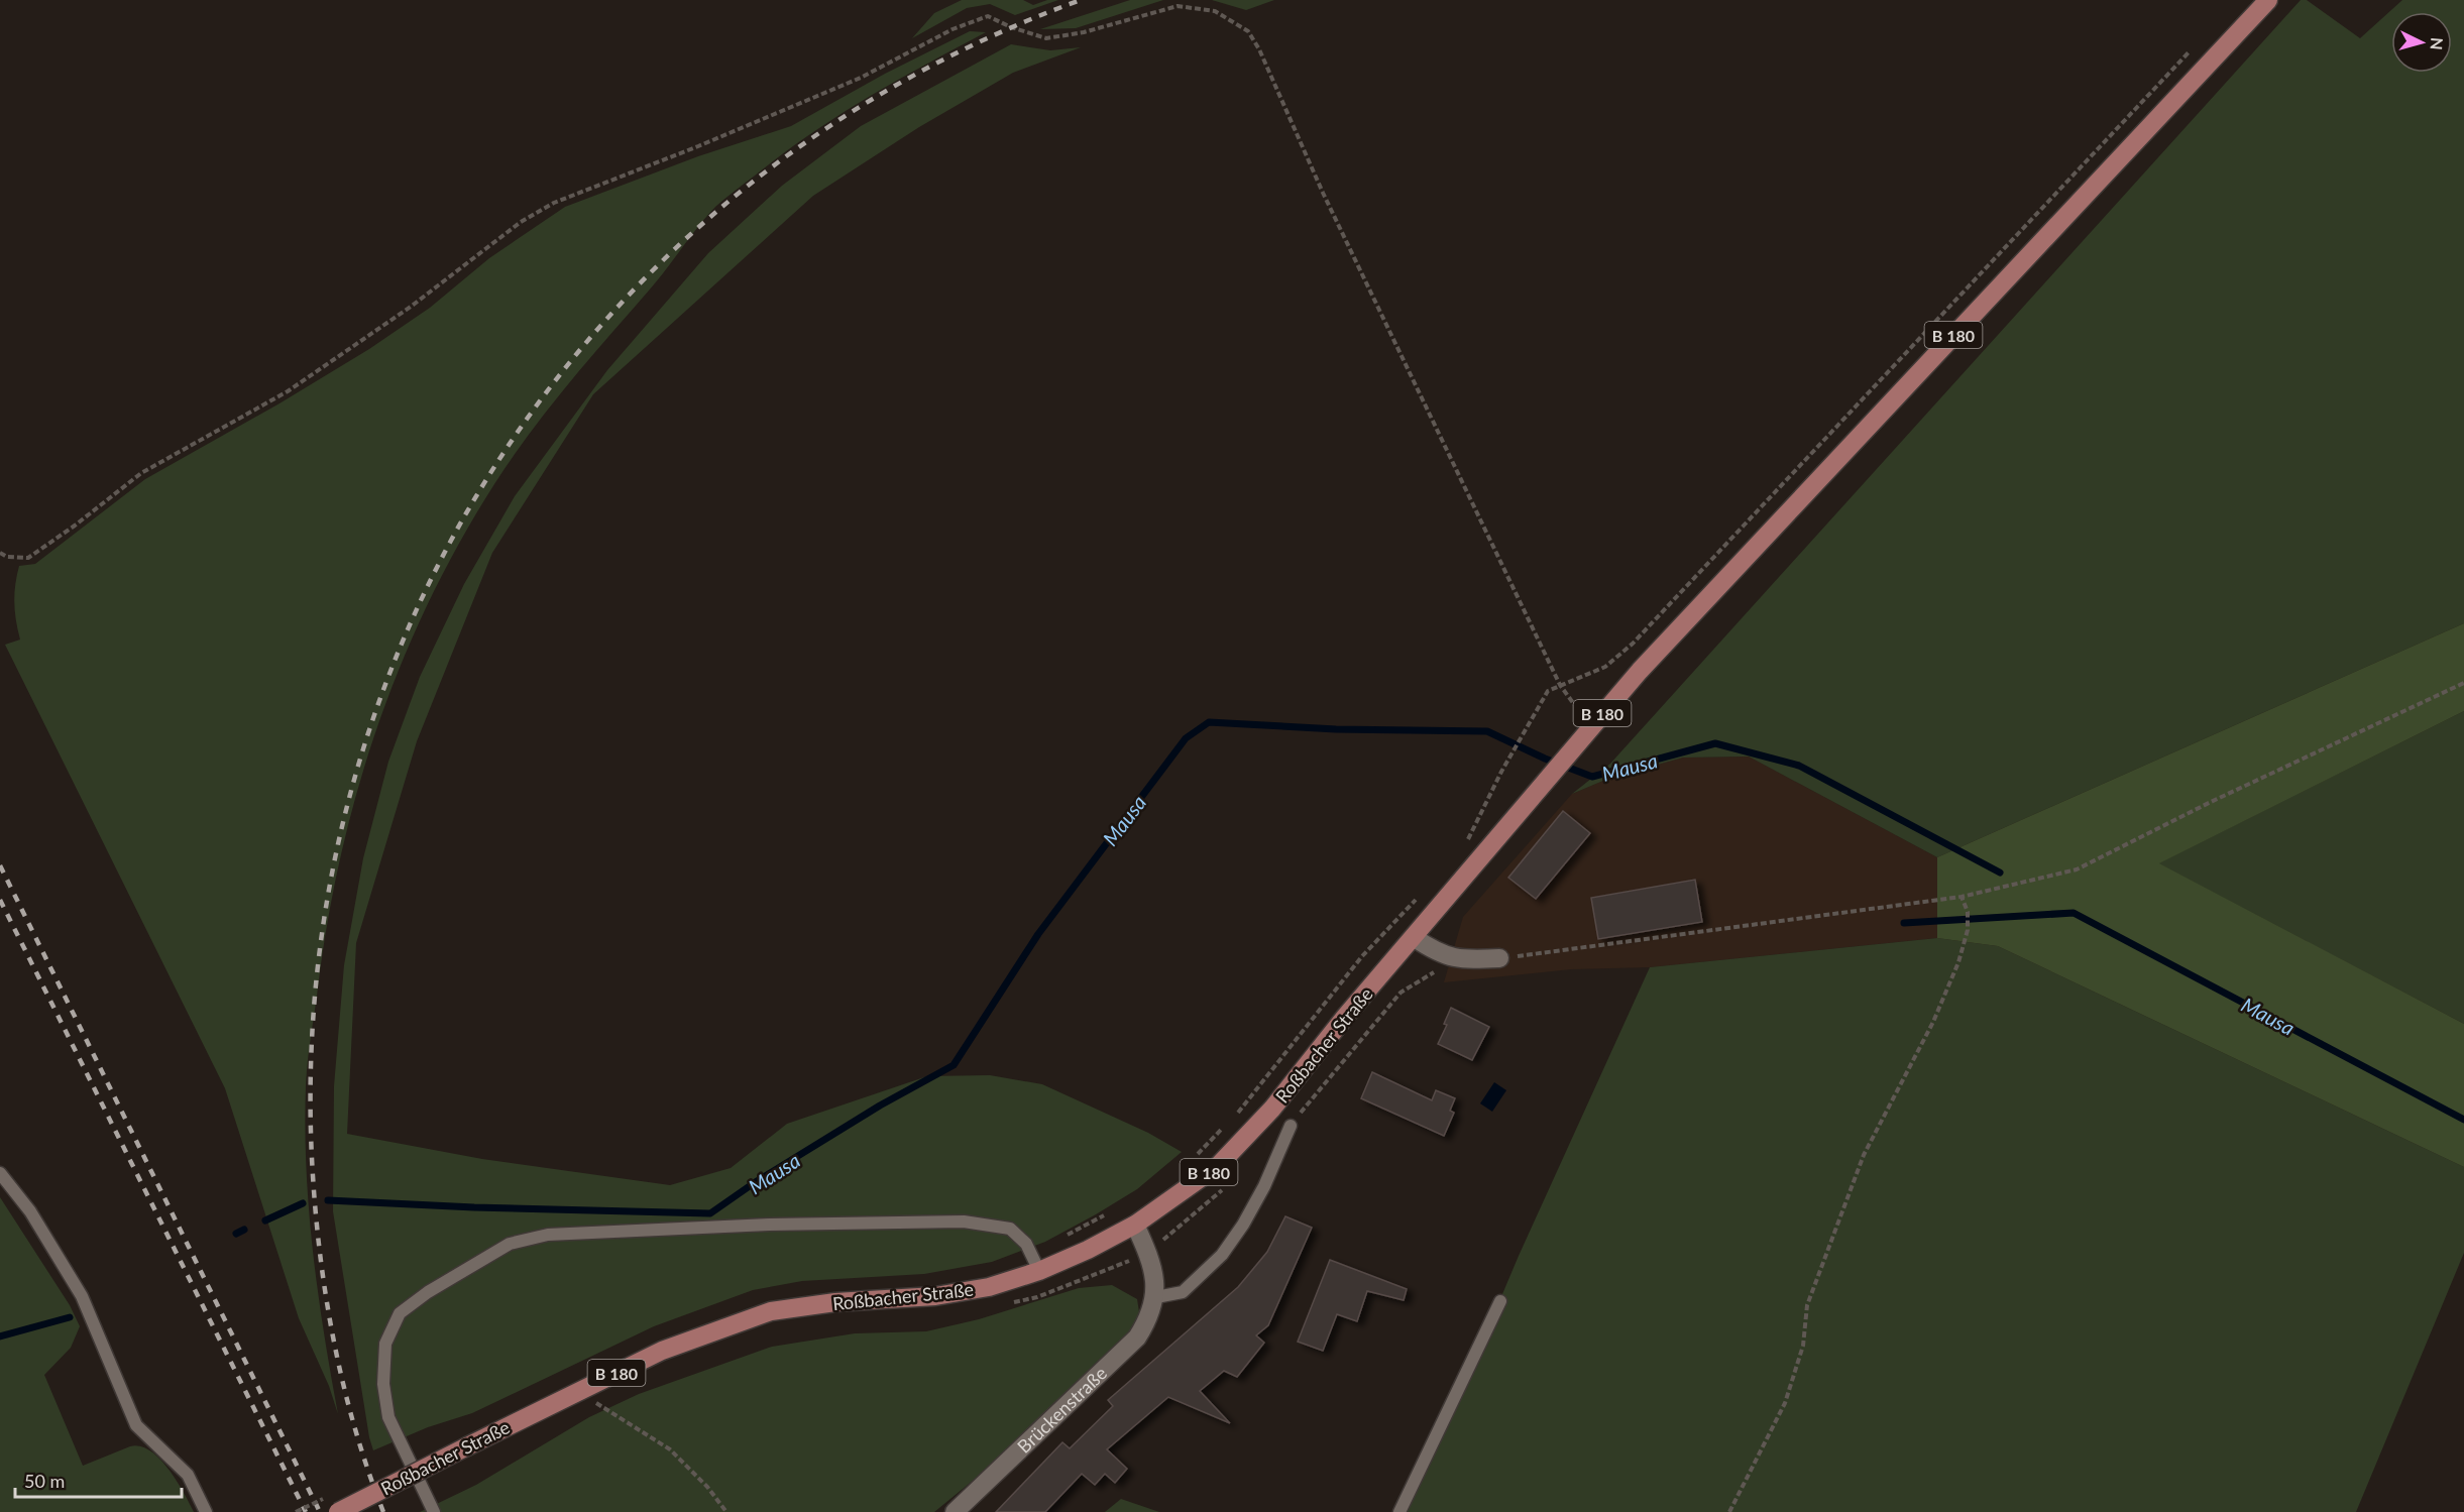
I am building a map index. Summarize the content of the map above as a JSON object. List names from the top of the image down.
{
  "streets": {
    "main road": ["B 180", "Roßbacher Straße"],
    "street": ["Brückenstraße"]
  },
  "crossings": [
    ["B 180", "Roßbacher Straße"]
  ],
  "water": ["Mausa"],
  "scale_bar": "50 m",
  "north": "right"
}
